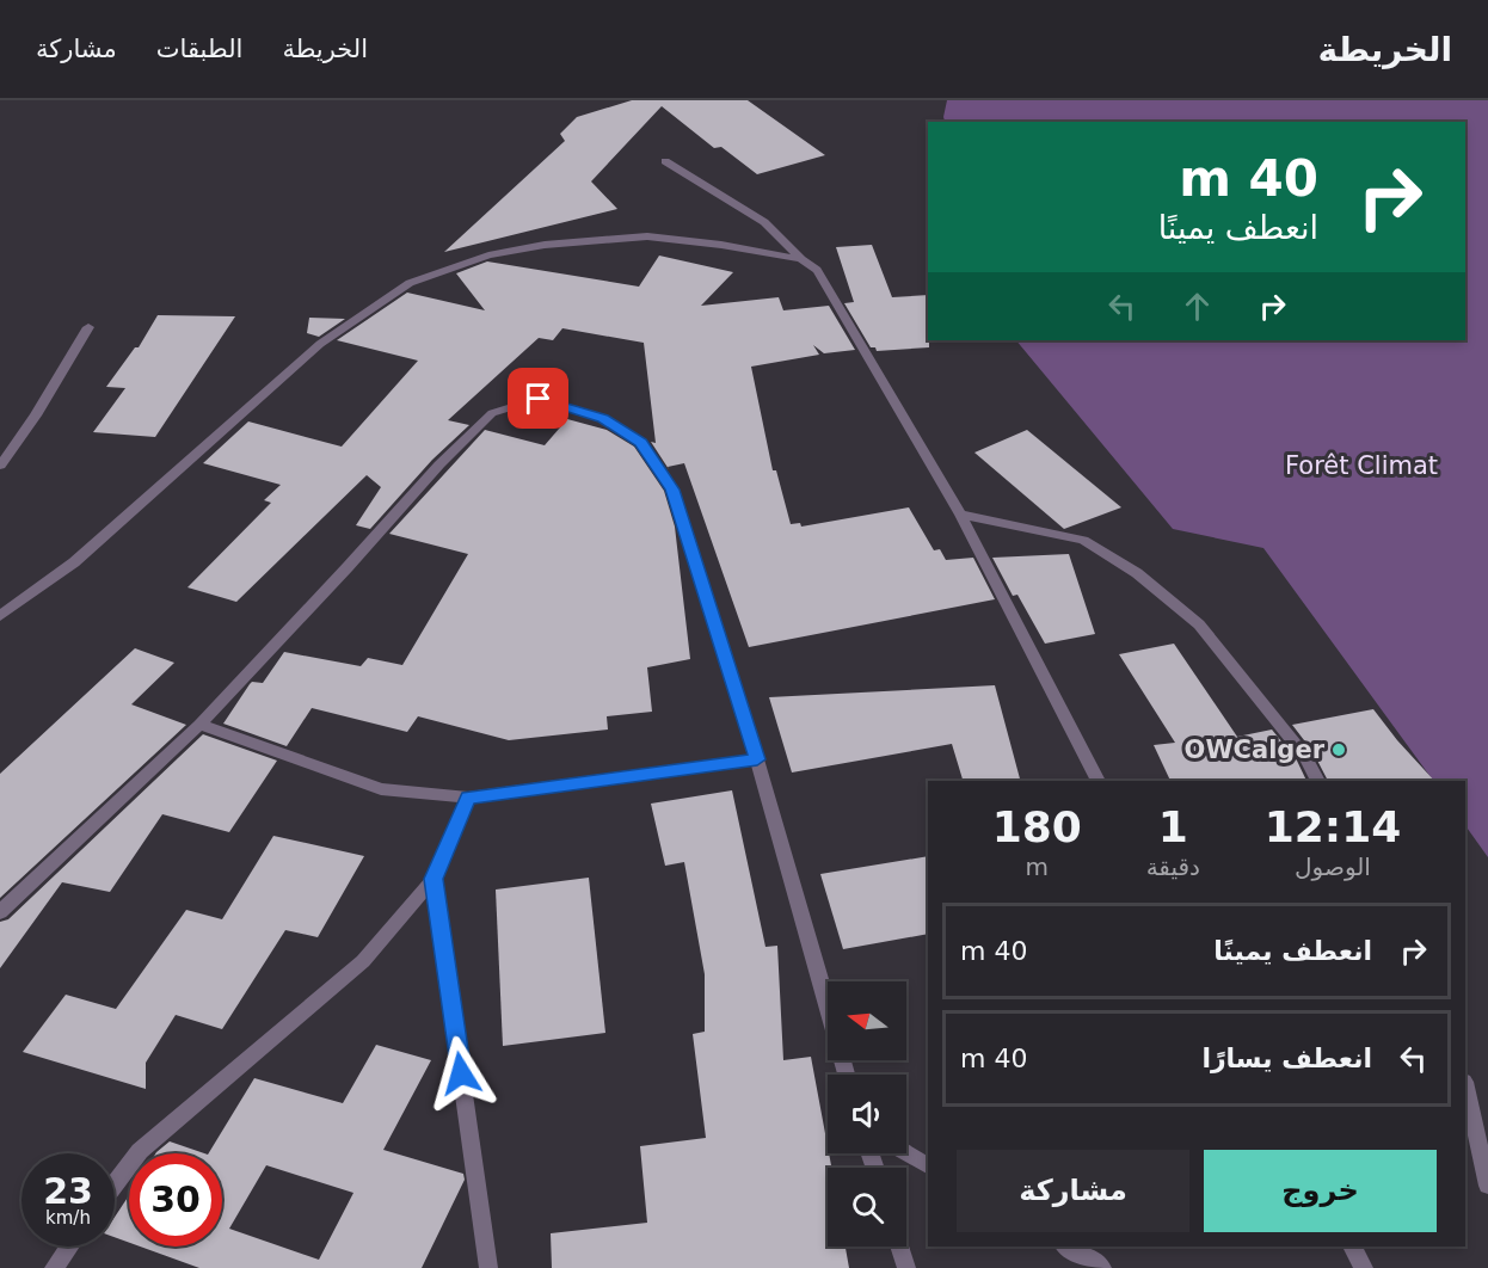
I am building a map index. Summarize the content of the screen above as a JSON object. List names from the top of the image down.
{
  "parks": ["Forêt Climat"],
  "places": ["OWCalger"],
  "north": "left",
  "page": {
    "header": "الخريطة",
    "nav": ["الخريطة", "الطبقات", "مشاركة"],
    "turn": ["40 m", "انعطف يمينًا"],
    "eta": [
      "12:14",
      "الوصول",
      "1",
      "دقيقة",
      "180",
      "m"
    ],
    "list": [
      {
        "name": "انعطف يمينًا",
        "value": "40 m"
      },
      {
        "name": "انعطف يسارًا",
        "value": "40 m"
      }
    ],
    "buttons": ["خروج", "مشاركة"],
    "speed": "23 km/h",
    "limit": "30"
  }
}
